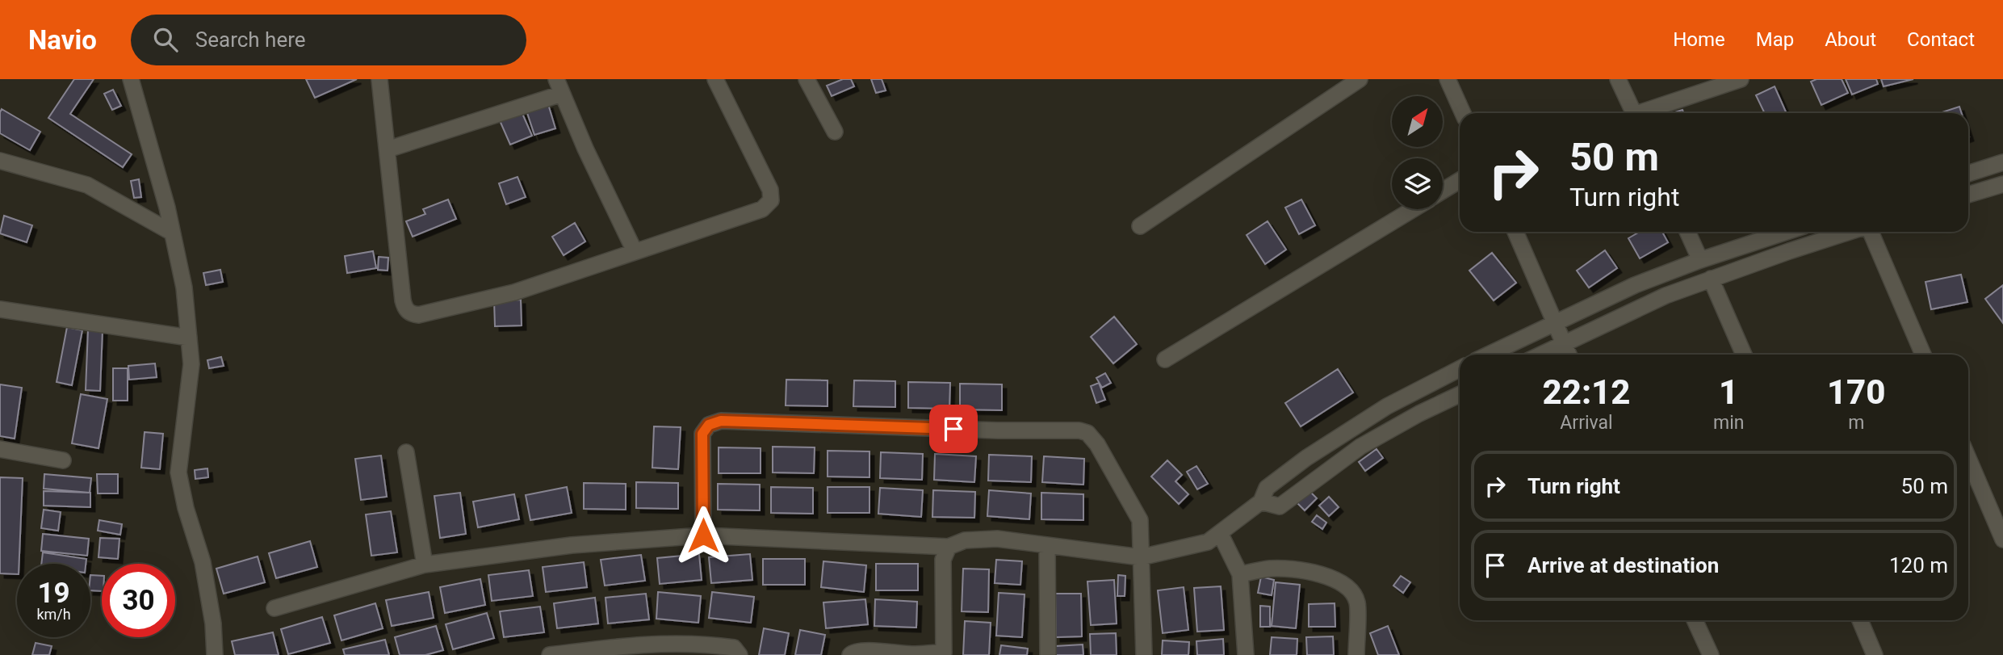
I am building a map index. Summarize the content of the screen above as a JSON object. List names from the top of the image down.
{
  "north": "top right",
  "page": {
    "header": "Navio",
    "search": "Search here",
    "nav": [
      "Home",
      "Map",
      "About",
      "Contact"
    ],
    "turn": ["50 m", "Turn right"],
    "eta": [
      "22:12",
      "Arrival",
      "1",
      "min",
      "170",
      "m"
    ],
    "list": [
      {
        "name": "Turn right",
        "value": "50 m"
      },
      {
        "name": "Arrive at destination",
        "value": "120 m"
      }
    ],
    "speed": "19 km/h",
    "limit": "30"
  }
}
